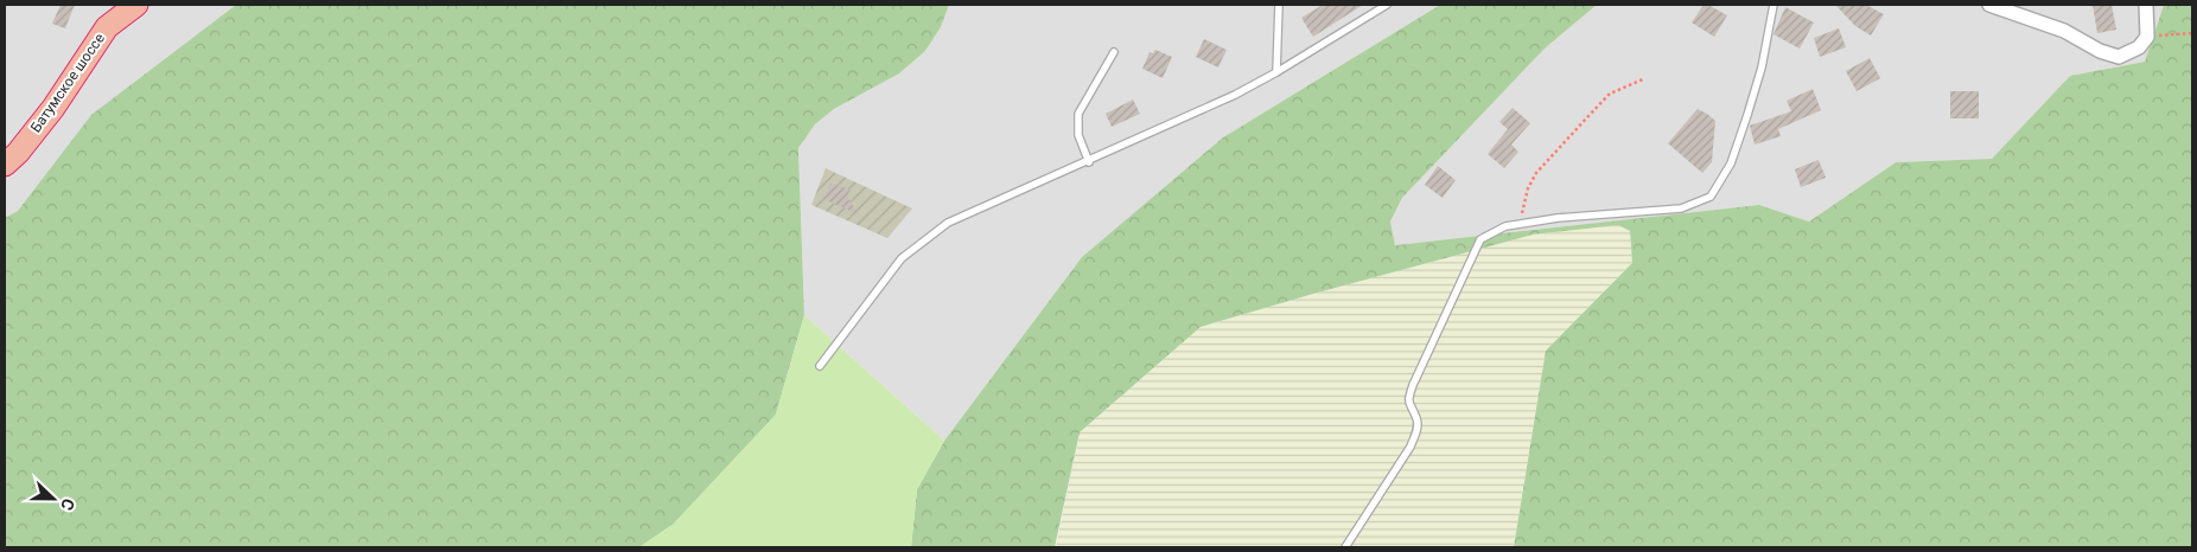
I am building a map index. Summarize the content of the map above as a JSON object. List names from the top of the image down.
{
  "streets": {
    "highway": ["Батумское шоссе"]
  },
  "north": "right"
}
